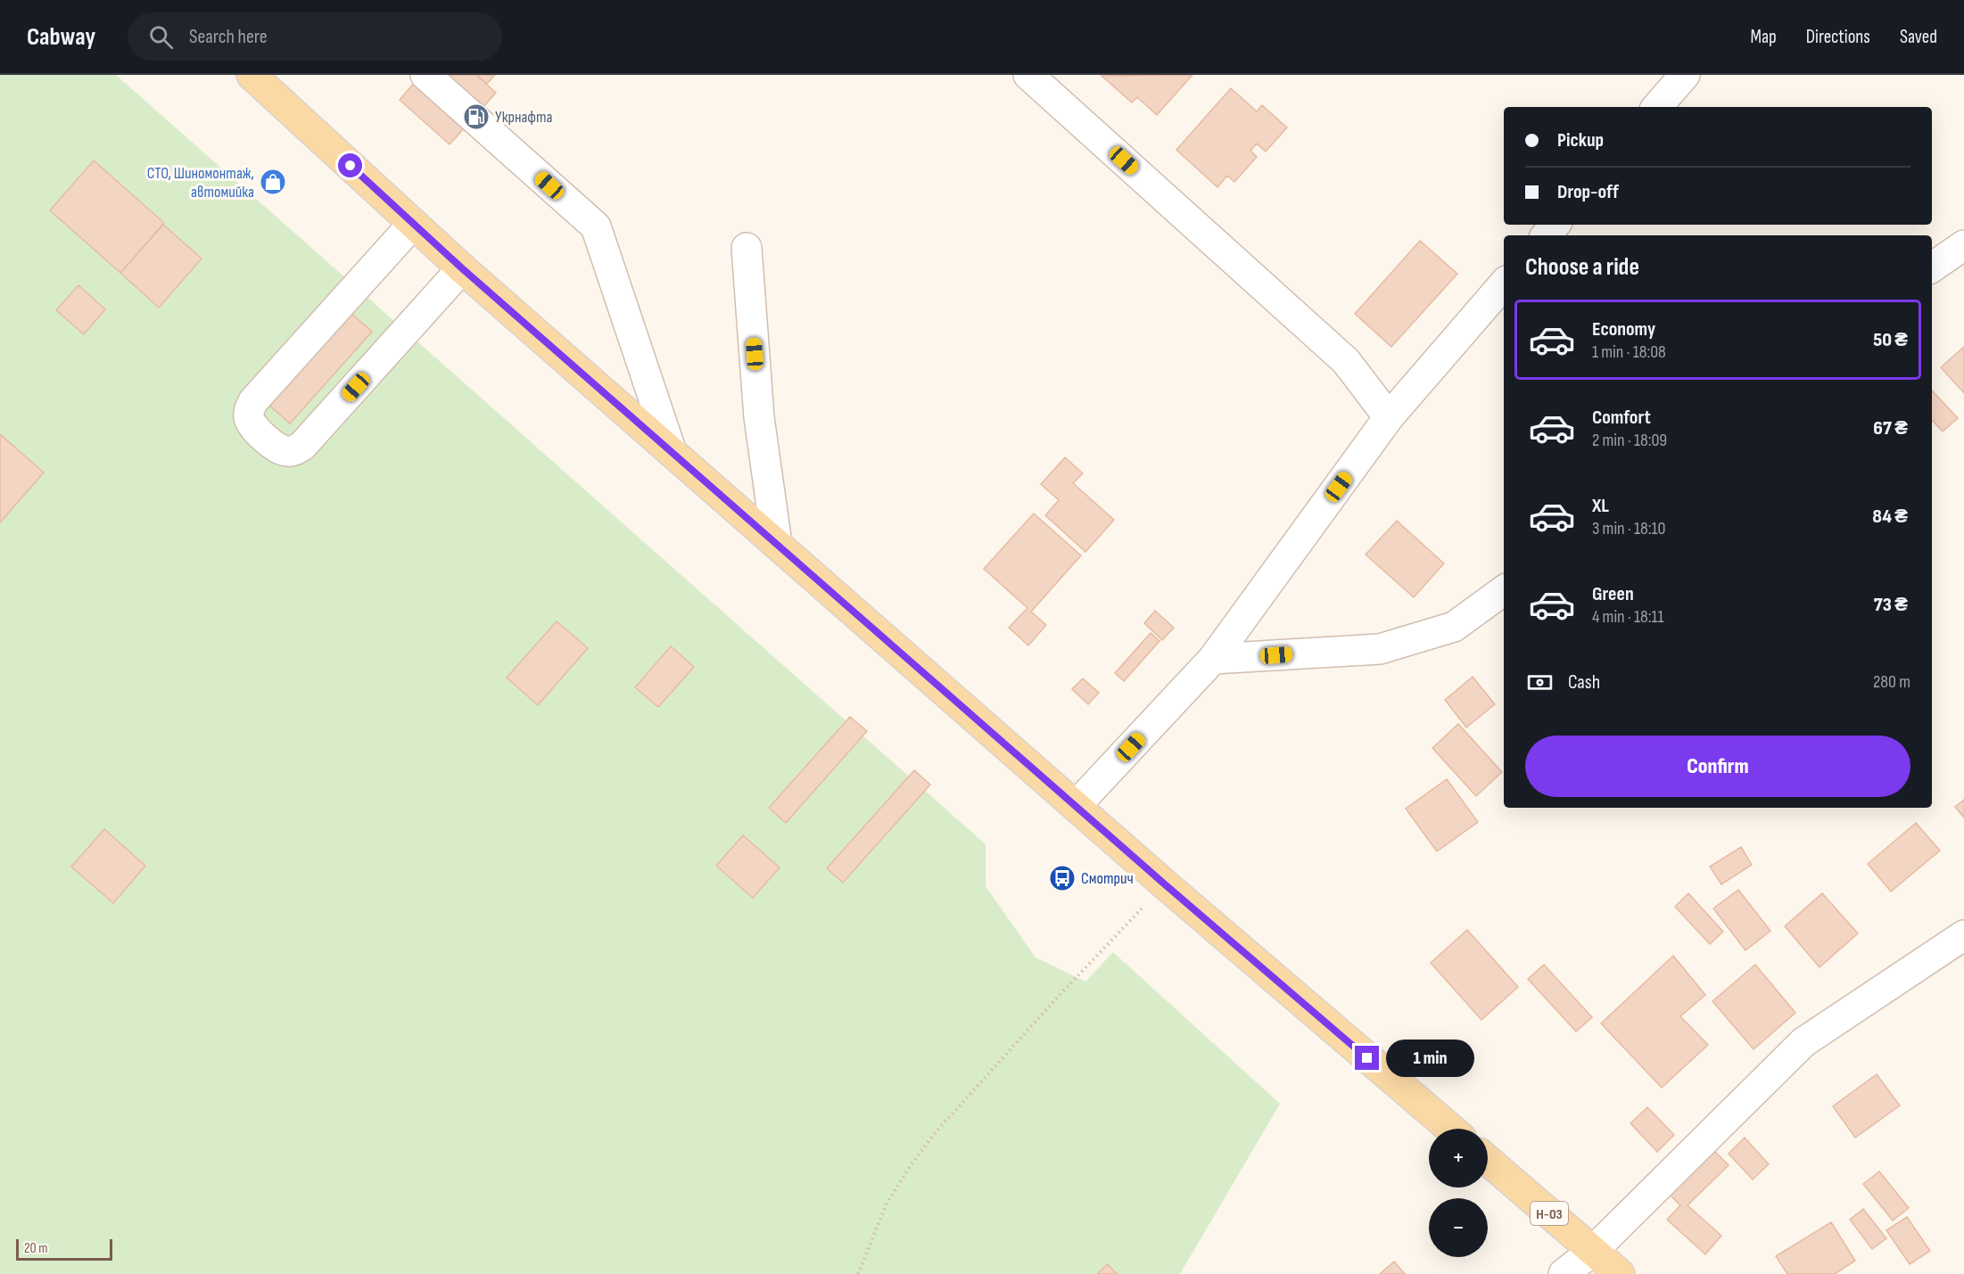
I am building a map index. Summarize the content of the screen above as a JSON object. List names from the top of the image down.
{
  "streets": {
    "main road": ["Н-03"]
  },
  "places": {
    "fuel station": ["Укрнафта"],
    "shop": ["СТО, Шиномонтаж, автомийка"],
    "bus stop": ["Смотрич"]
  },
  "scale_bar": "20 m",
  "page": {
    "header": "Cabway",
    "search": "Search here",
    "nav": ["Map", "Directions", "Saved"],
    "banner": ["Pickup", "Drop-off"],
    "heading": "Choose a ride",
    "list": [
      {
        "name": "Economy",
        "note": "1 min · 18:08",
        "value": "50 ₴"
      },
      {
        "name": "Comfort",
        "note": "2 min · 18:09",
        "value": "67 ₴"
      },
      {
        "name": "XL",
        "note": "3 min · 18:10",
        "value": "84 ₴"
      },
      {
        "name": "Green",
        "note": "4 min · 18:11",
        "value": "73 ₴"
      }
    ],
    "pay": ["Cash", "280 m"],
    "buttons": "Confirm",
    "bubble": "1 min",
    "map_buttons": ["+", "−"],
    "scale": "20 m"
  }
}
